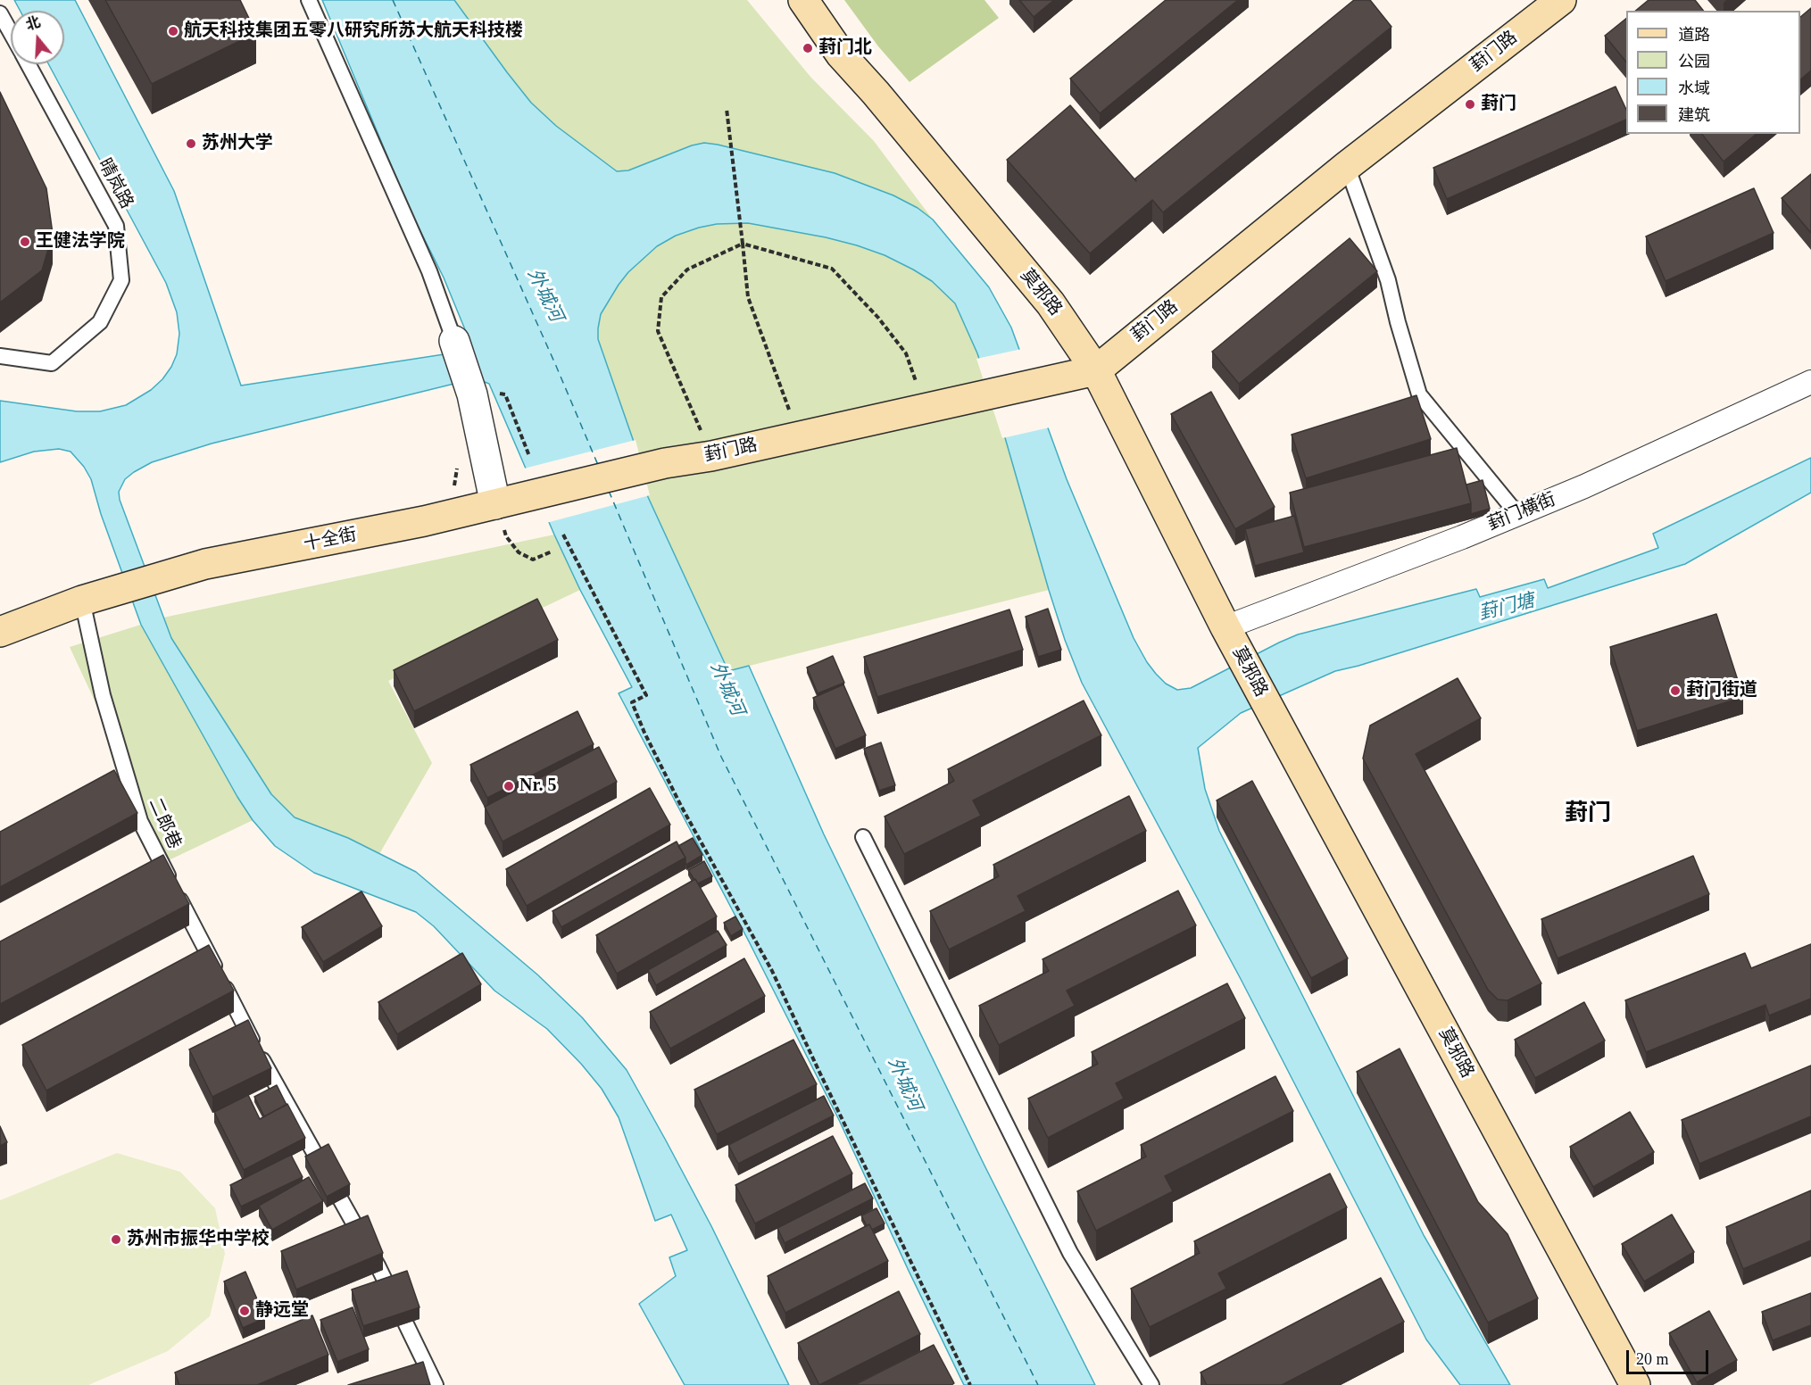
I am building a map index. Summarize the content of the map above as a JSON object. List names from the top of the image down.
{
  "streets": {
    "main road": ["葑门路", "莫邪路", "十全街"],
    "street": ["葑门横街"],
    "lane": ["晴岚路", "二郎巷"]
  },
  "crossings": [
    ["葑门路", "莫邪路"],
    ["葑门路", "十全街"],
    ["莫邪路", "葑门横街"],
    ["十全街", "二郎巷"]
  ],
  "districts": ["葑门"],
  "water": ["外城河", "葑门塘"],
  "places": [
    "航天科技集团五零八研究所苏大航天科技楼",
    "葑门北",
    "葑门",
    "苏州大学",
    "王健法学院",
    "葑门街道",
    "Nr. 5",
    "苏州市振华中学校",
    "静远堂"
  ],
  "legend": [
    "道路",
    "公园",
    "水域",
    "建筑"
  ],
  "scale_bar": "20 m",
  "north": "top"
}
